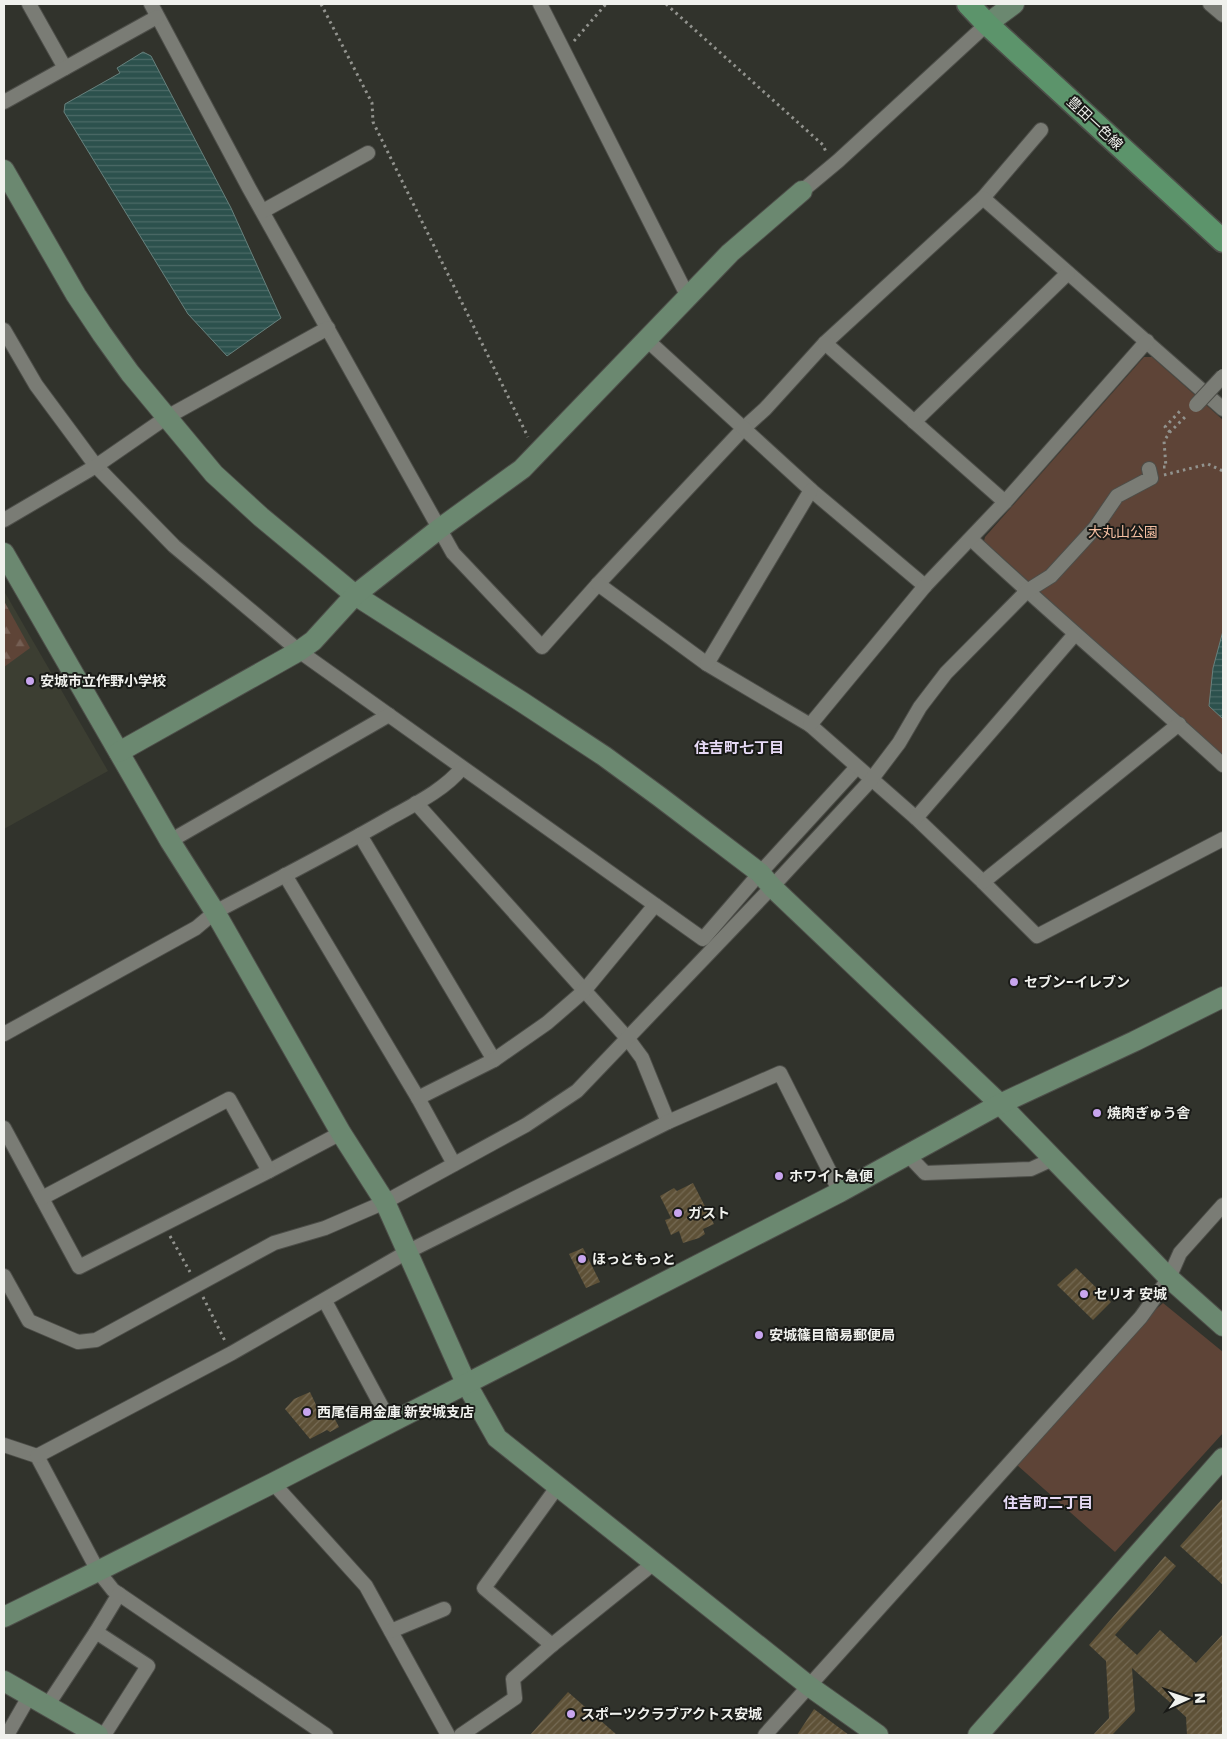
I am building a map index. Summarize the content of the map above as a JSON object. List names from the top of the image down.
{
  "streets": {
    "main road": ["豊田一色線"]
  },
  "districts": ["住吉町七丁目", "住吉町二丁目"],
  "parks": ["大丸山公園"],
  "places": [
    "安城市立作野小学校",
    "セブン-イレブン",
    "焼肉ぎゅう舎",
    "ホワイト急便",
    "ガスト",
    "ほっともっと",
    "セリオ 安城",
    "安城篠目簡易郵便局",
    "西尾信用金庫 新安城支店",
    "スポーツクラブアクトス安城"
  ],
  "north": "right"
}
